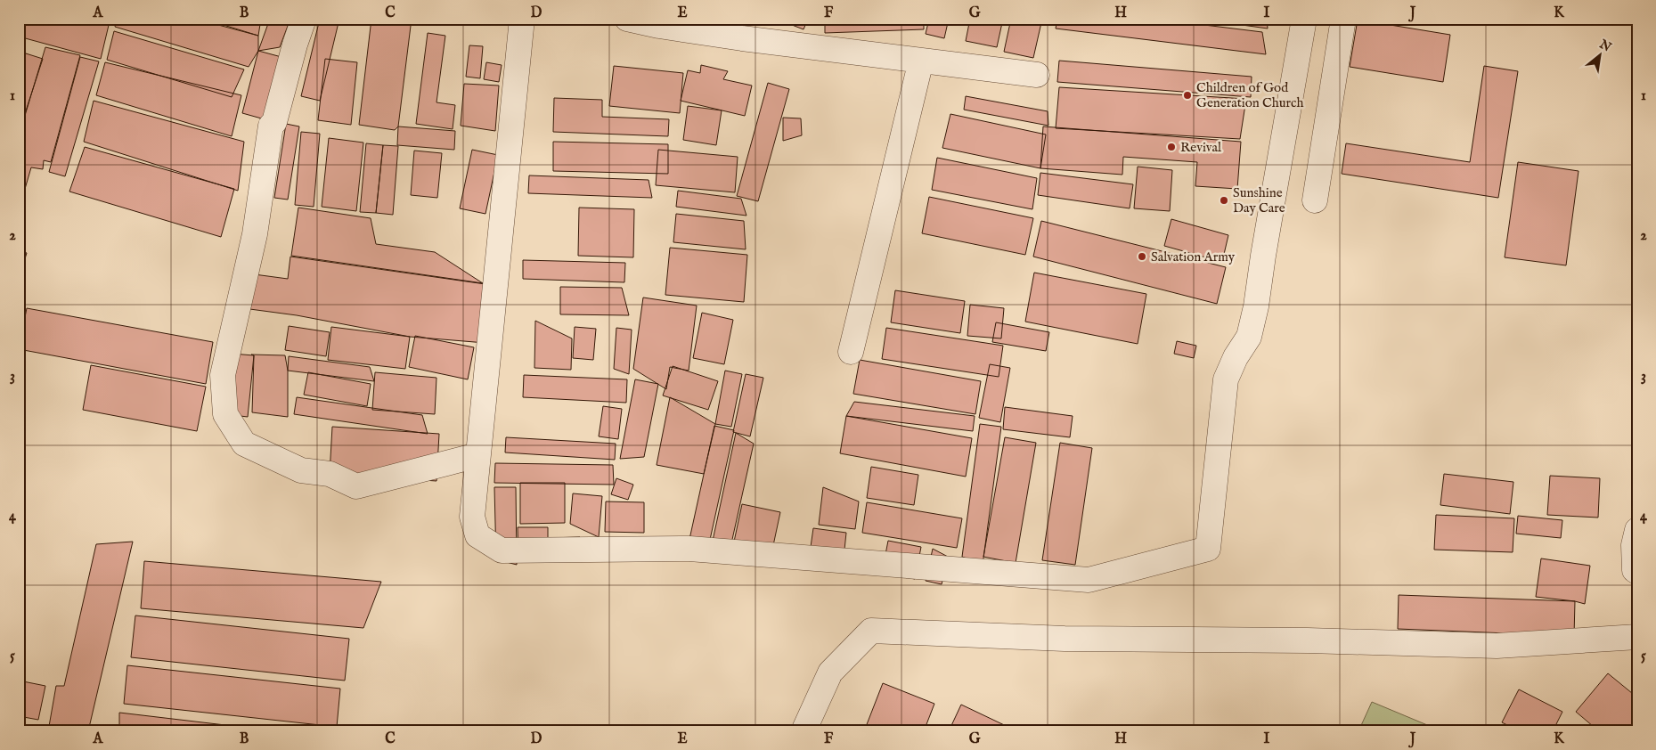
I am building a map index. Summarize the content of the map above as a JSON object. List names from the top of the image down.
{
  "places": [
    "Children of God Generation Church",
    "Revival",
    "Sunshine Day Care",
    "Salvation Army"
  ],
  "north": "top right",
  "grid": {
    "columns": [
      "A",
      "B",
      "C",
      "D",
      "E",
      "F",
      "G",
      "H",
      "I",
      "J",
      "K"
    ],
    "rows": [
      "1",
      "2",
      "3",
      "4",
      "5"
    ]
  }
}
